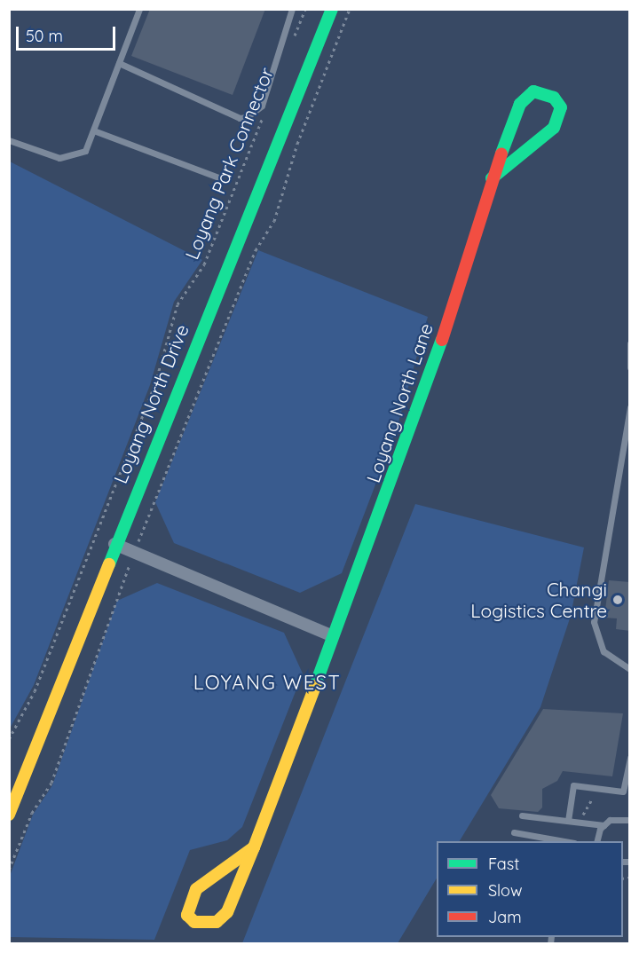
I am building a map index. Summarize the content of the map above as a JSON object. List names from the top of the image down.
{
  "streets": {
    "street": ["Loyang North Lane", "Loyang North Drive"],
    "path": ["Loyang Park Connector"]
  },
  "districts": ["LOYANG WEST"],
  "places": ["Changi Logistics Centre"],
  "legend": ["Fast", "Slow", "Jam"],
  "scale_bar": "50 m"
}
